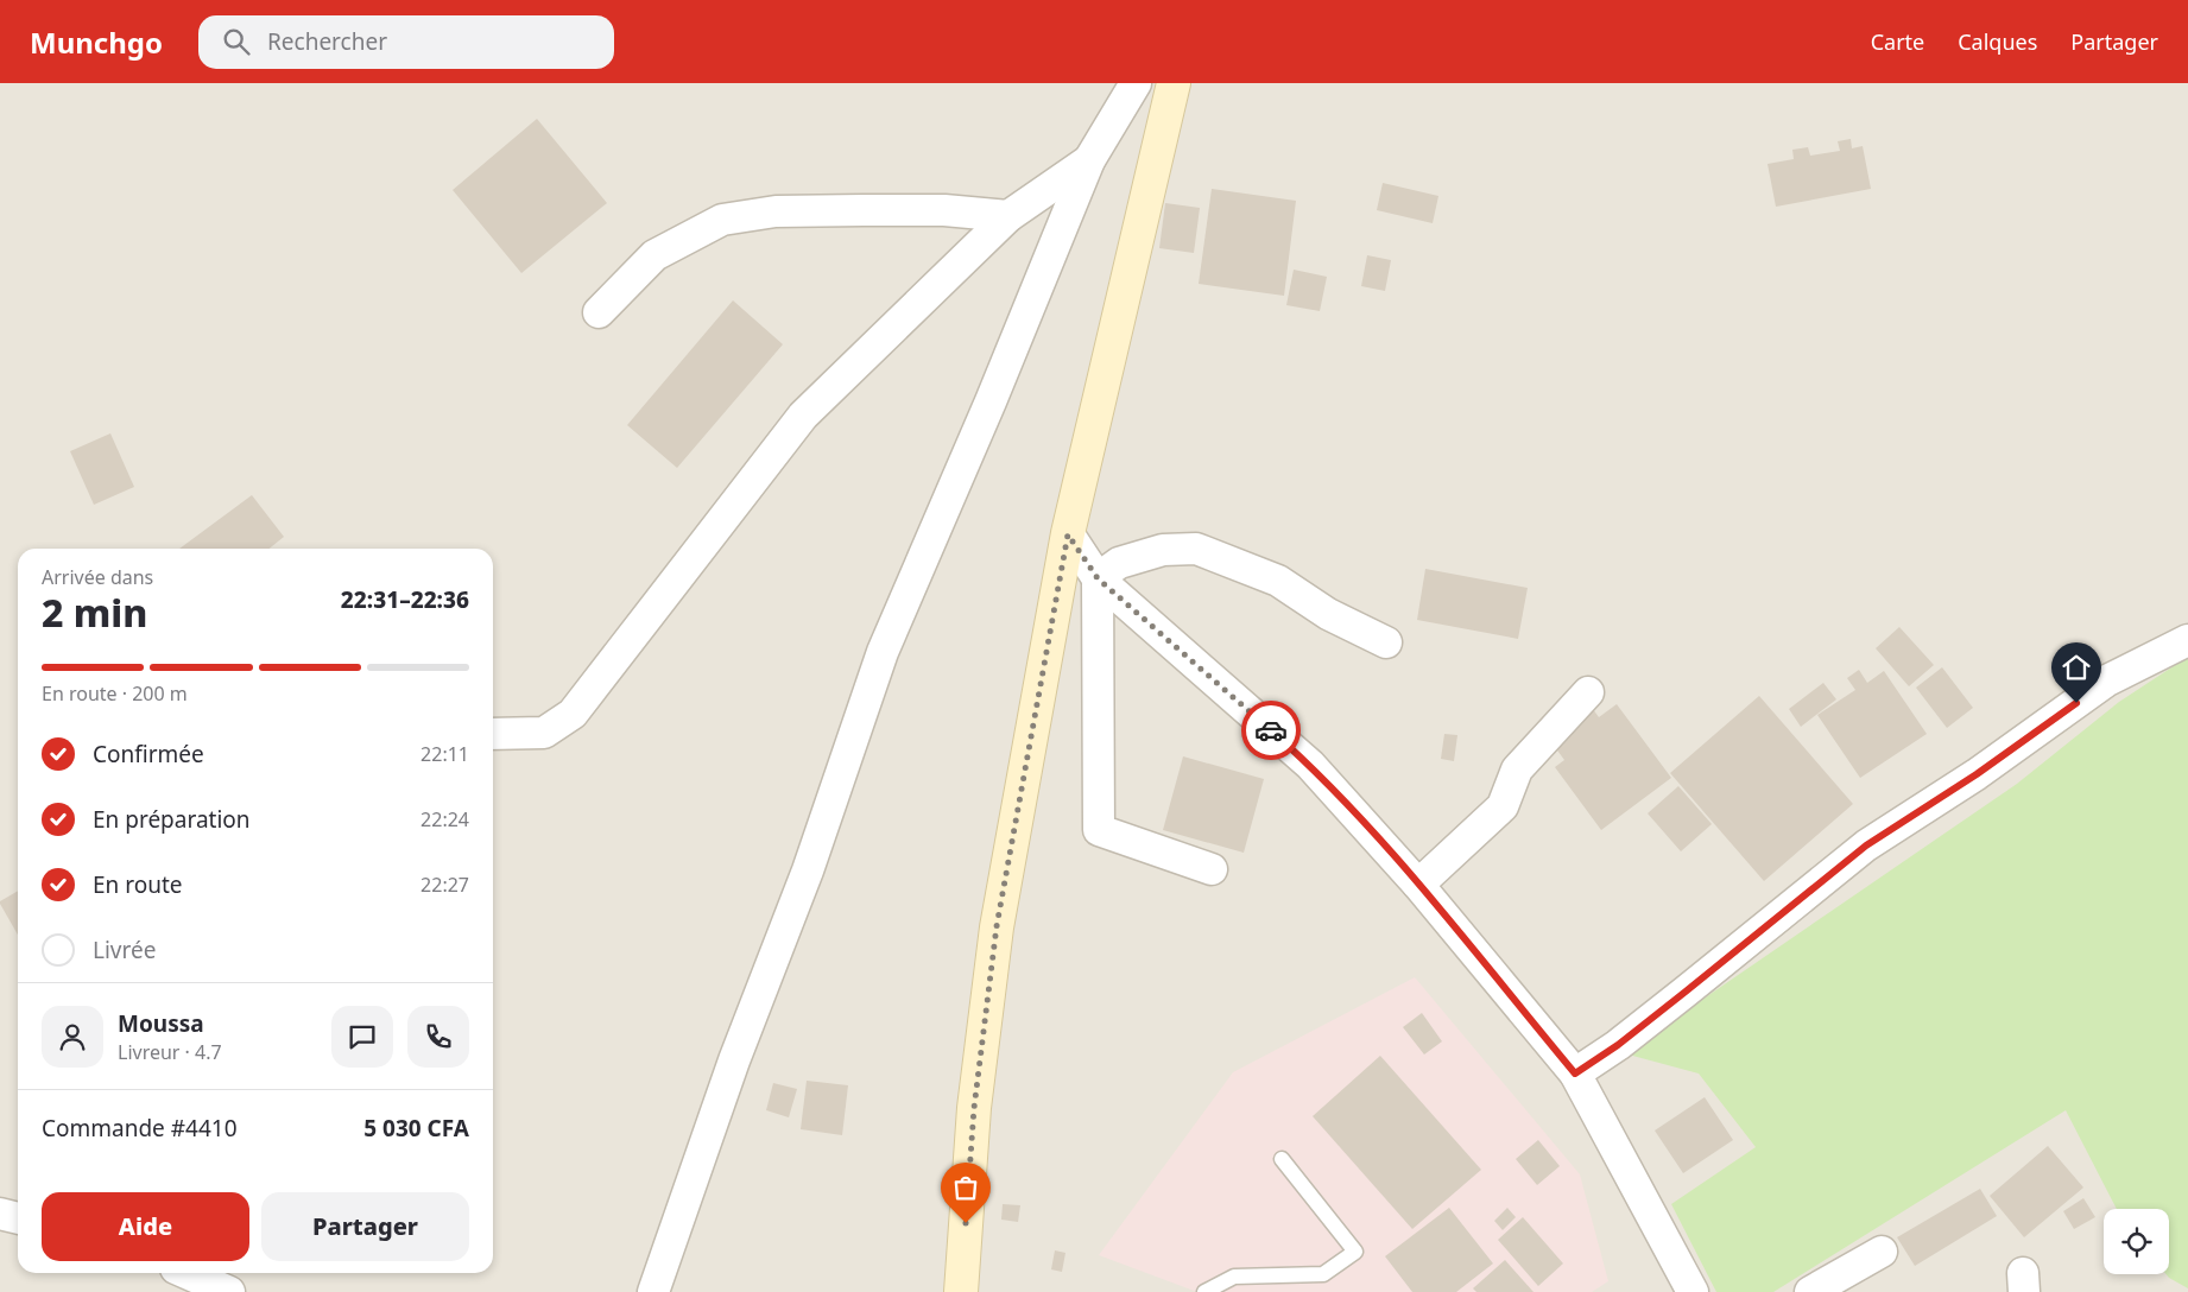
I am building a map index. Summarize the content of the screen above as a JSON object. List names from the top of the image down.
{
  "page": {
    "header": "Munchgo",
    "search": "Rechercher",
    "nav": ["Carte", "Calques", "Partager"],
    "heading": ["2 min", "Arrivée dans", "22:31–22:36"],
    "panel": [
      "Moussa",
      "Livreur · 4.7",
      "Commande #4410",
      "5 030 CFA"
    ],
    "bar": "En route · 200 m",
    "list": [
      ["Confirmée", "22:11"],
      ["En préparation", "22:24"],
      ["En route", "22:27"],
      "Livrée"
    ],
    "buttons": ["Aide", "Partager"]
  }
}
